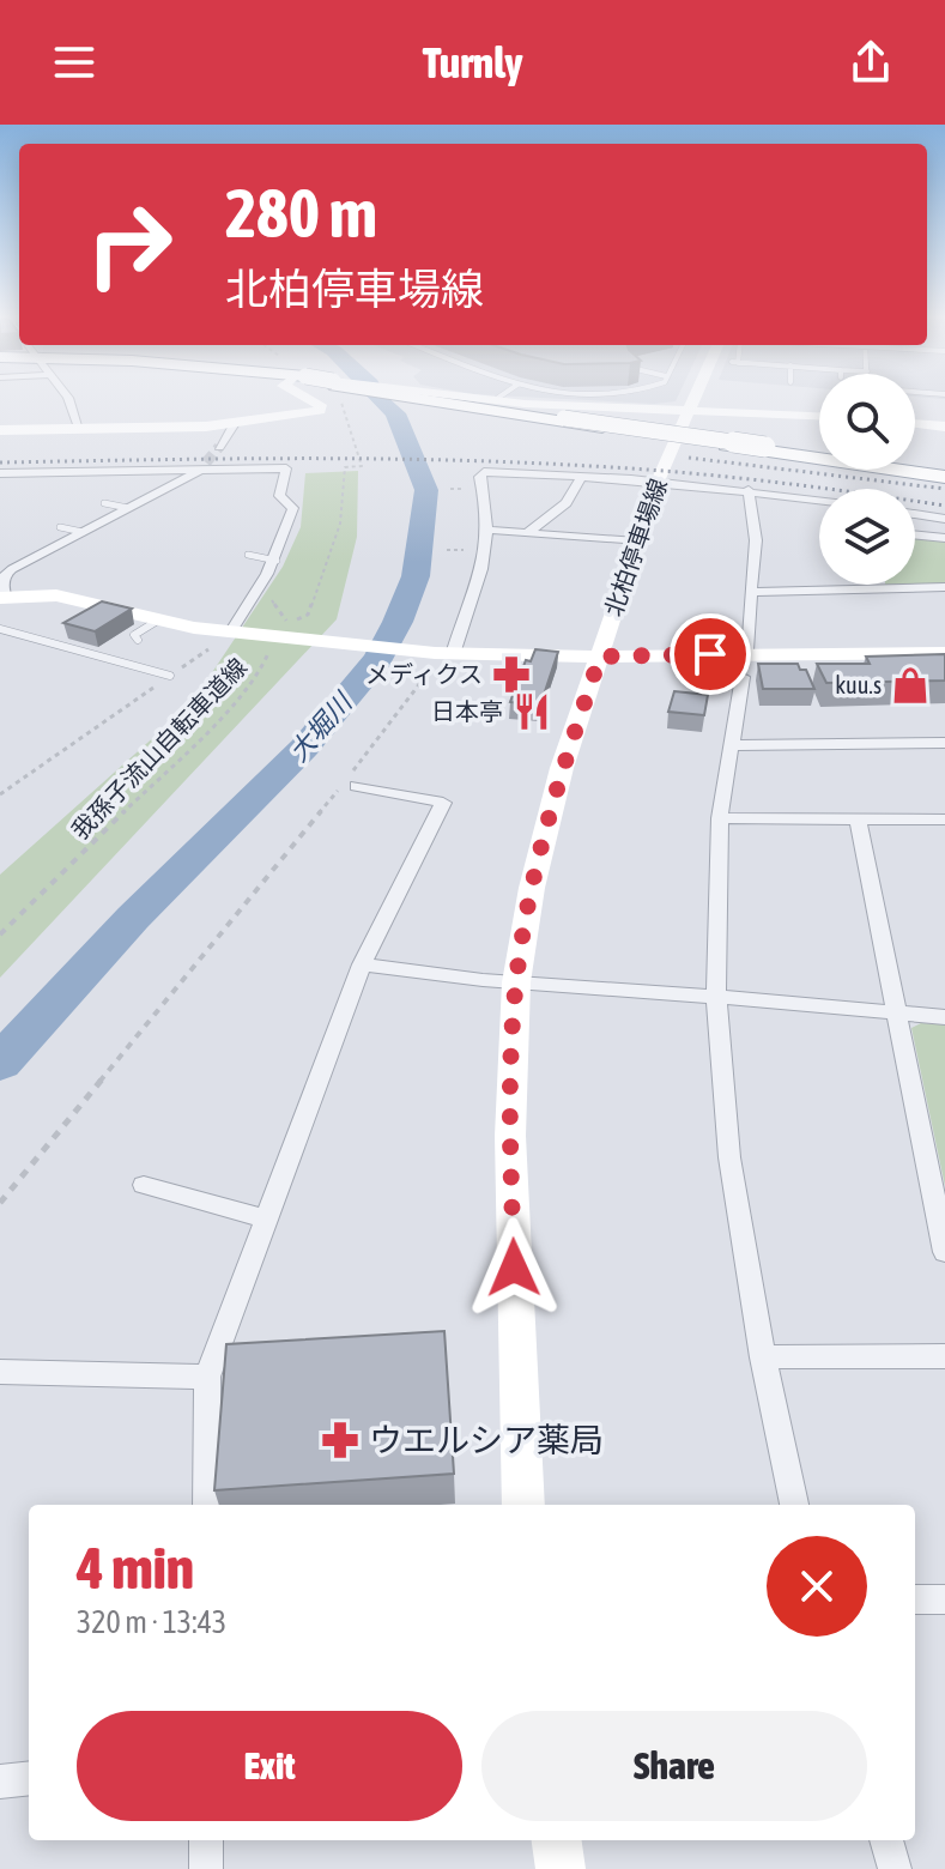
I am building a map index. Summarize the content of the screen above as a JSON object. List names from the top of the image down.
{
  "streets": {
    "street": ["北柏停車場線"],
    "path": ["我孫子流山自転車道線"]
  },
  "water": ["大堀川"],
  "places": {
    "pharmacy": ["メディクス", "ウエルシア薬局"],
    "shop": ["kuu.s"],
    "restaurant": ["日本亭"]
  },
  "page": {
    "header": "Turnly",
    "turn": ["280 m", "北柏停車場線"],
    "heading": ["4 min", "320 m · 13:43"],
    "buttons": ["Exit", "Share"]
  }
}
